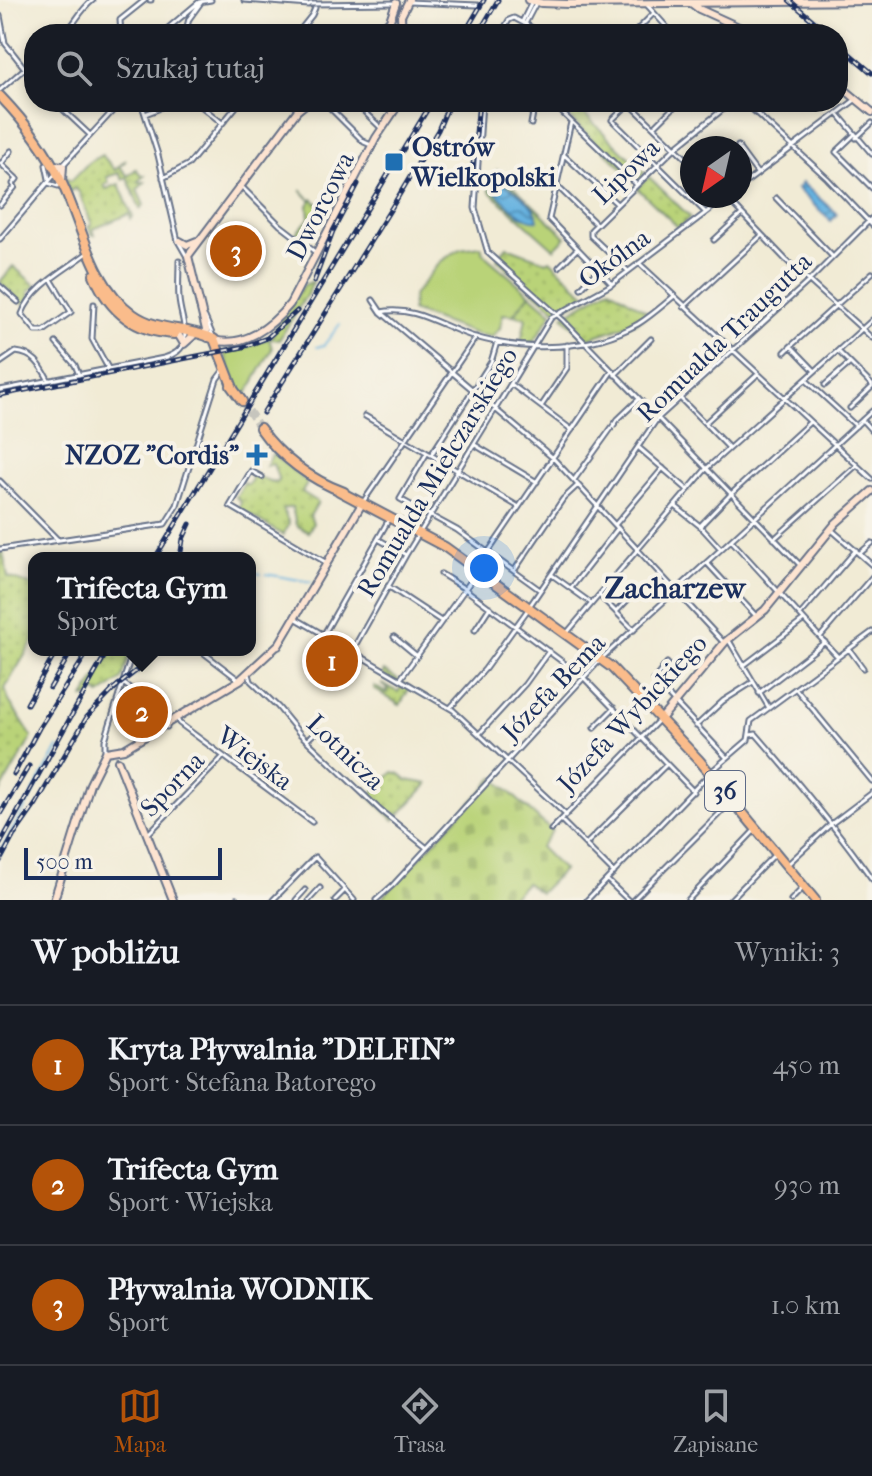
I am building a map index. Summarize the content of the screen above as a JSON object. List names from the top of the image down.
{
  "streets": {
    "main road": ["Dworcowa", "Józefa Wybickiego", "36"],
    "street": [
      "Lipowa",
      "Okólna",
      "Romualda Traugutta",
      "Romualda Mielczarskiego",
      "Józefa Bema",
      "Lotnicza",
      "Wiejska",
      "Sporna"
    ]
  },
  "crossings": [
    ["Lipowa", "Okólna"],
    ["Okólna", "Romualda Mielczarskiego"],
    ["Romualda Traugutta", "36"],
    ["Romualda Mielczarskiego", "36"],
    ["Józefa Bema", "Lotnicza"],
    ["Józefa Bema", "36"],
    ["Józefa Wybickiego", "36"],
    ["Wiejska", "Sporna"]
  ],
  "districts": ["Zacharzew"],
  "places": {
    "transit": ["Ostrów Wielkopolski"],
    "health": ["NZOZ \"Cordis\""]
  },
  "scale_bar": "500 m",
  "north": "bottom left",
  "page": {
    "search": "Szukaj tutaj",
    "pins": ["3", "1", "2"],
    "popup": ["Trifecta Gym", "Sport"],
    "scale": "500 m",
    "heading": ["W pobliżu", "Wyniki: 3"],
    "list": [
      {
        "mark": "1",
        "name": "Kryta Pływalnia \"DELFIN\"",
        "note": "Sport · Stefana Batorego",
        "value": "450 m"
      },
      {
        "mark": "2",
        "name": "Trifecta Gym",
        "note": "Sport · Wiejska",
        "value": "930 m"
      },
      {
        "mark": "3",
        "name": "Pływalnia WODNIK",
        "note": "Sport",
        "value": "1.0 km"
      }
    ],
    "nav": ["Mapa", "Trasa", "Zapisane"]
  }
}
